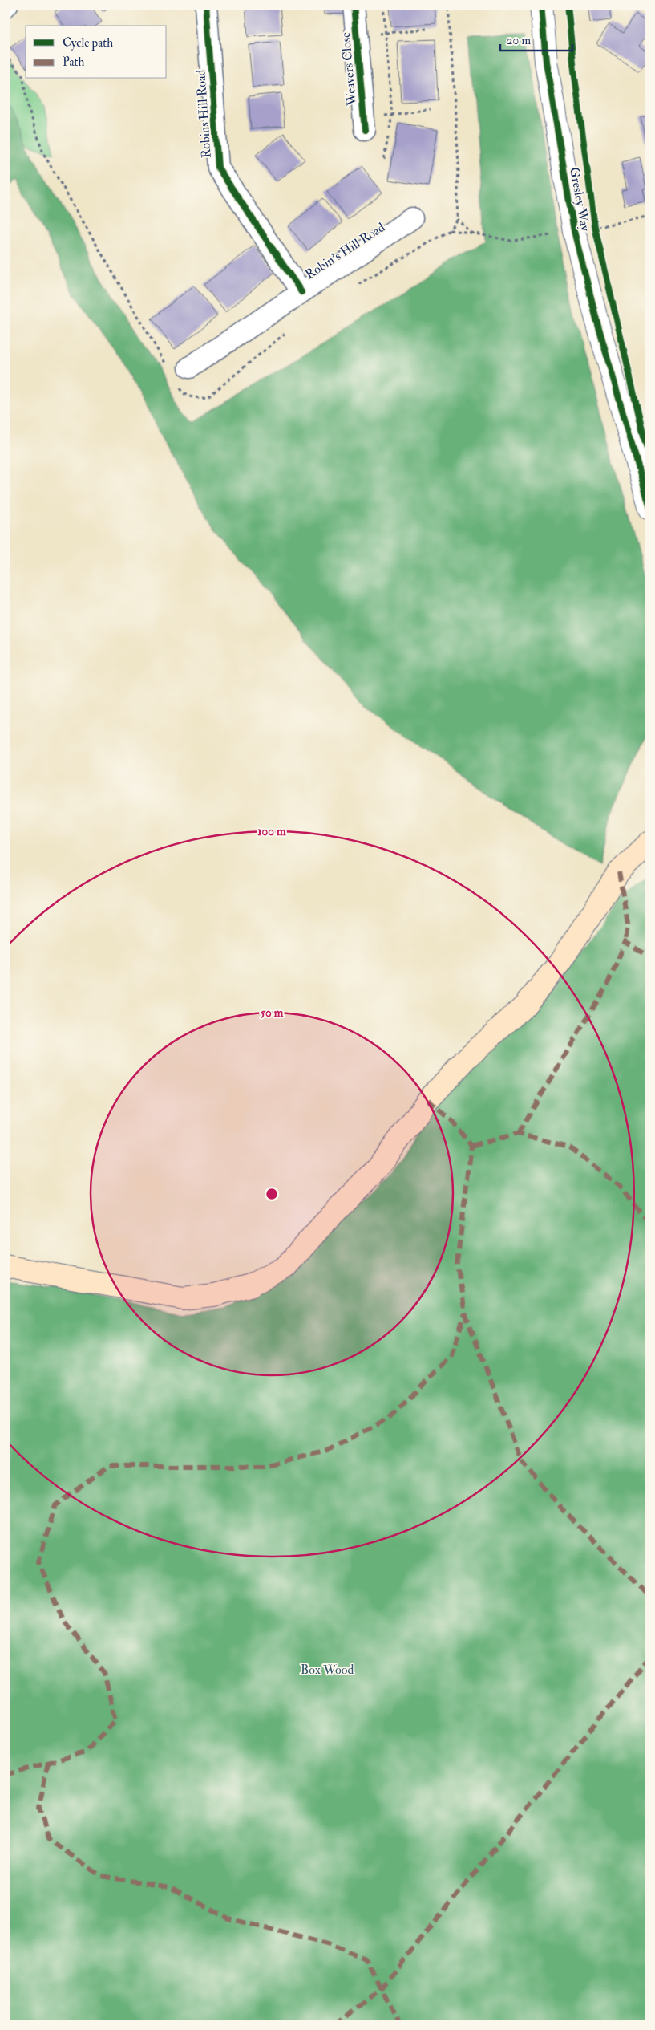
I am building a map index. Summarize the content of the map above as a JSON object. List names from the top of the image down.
{
  "streets": {
    "street": [
      "Weavers Close",
      "Robins Hill Road",
      "Gresley Way",
      "Robin's Hill Road"
    ]
  },
  "crossings": [
    ["Robins Hill Road", "Robin's Hill Road"]
  ],
  "parks": ["Box Wood"],
  "legend": ["Cycle path", "Path"],
  "scale_bar": "20 m",
  "rings": ["100 m", "50 m"]
}
